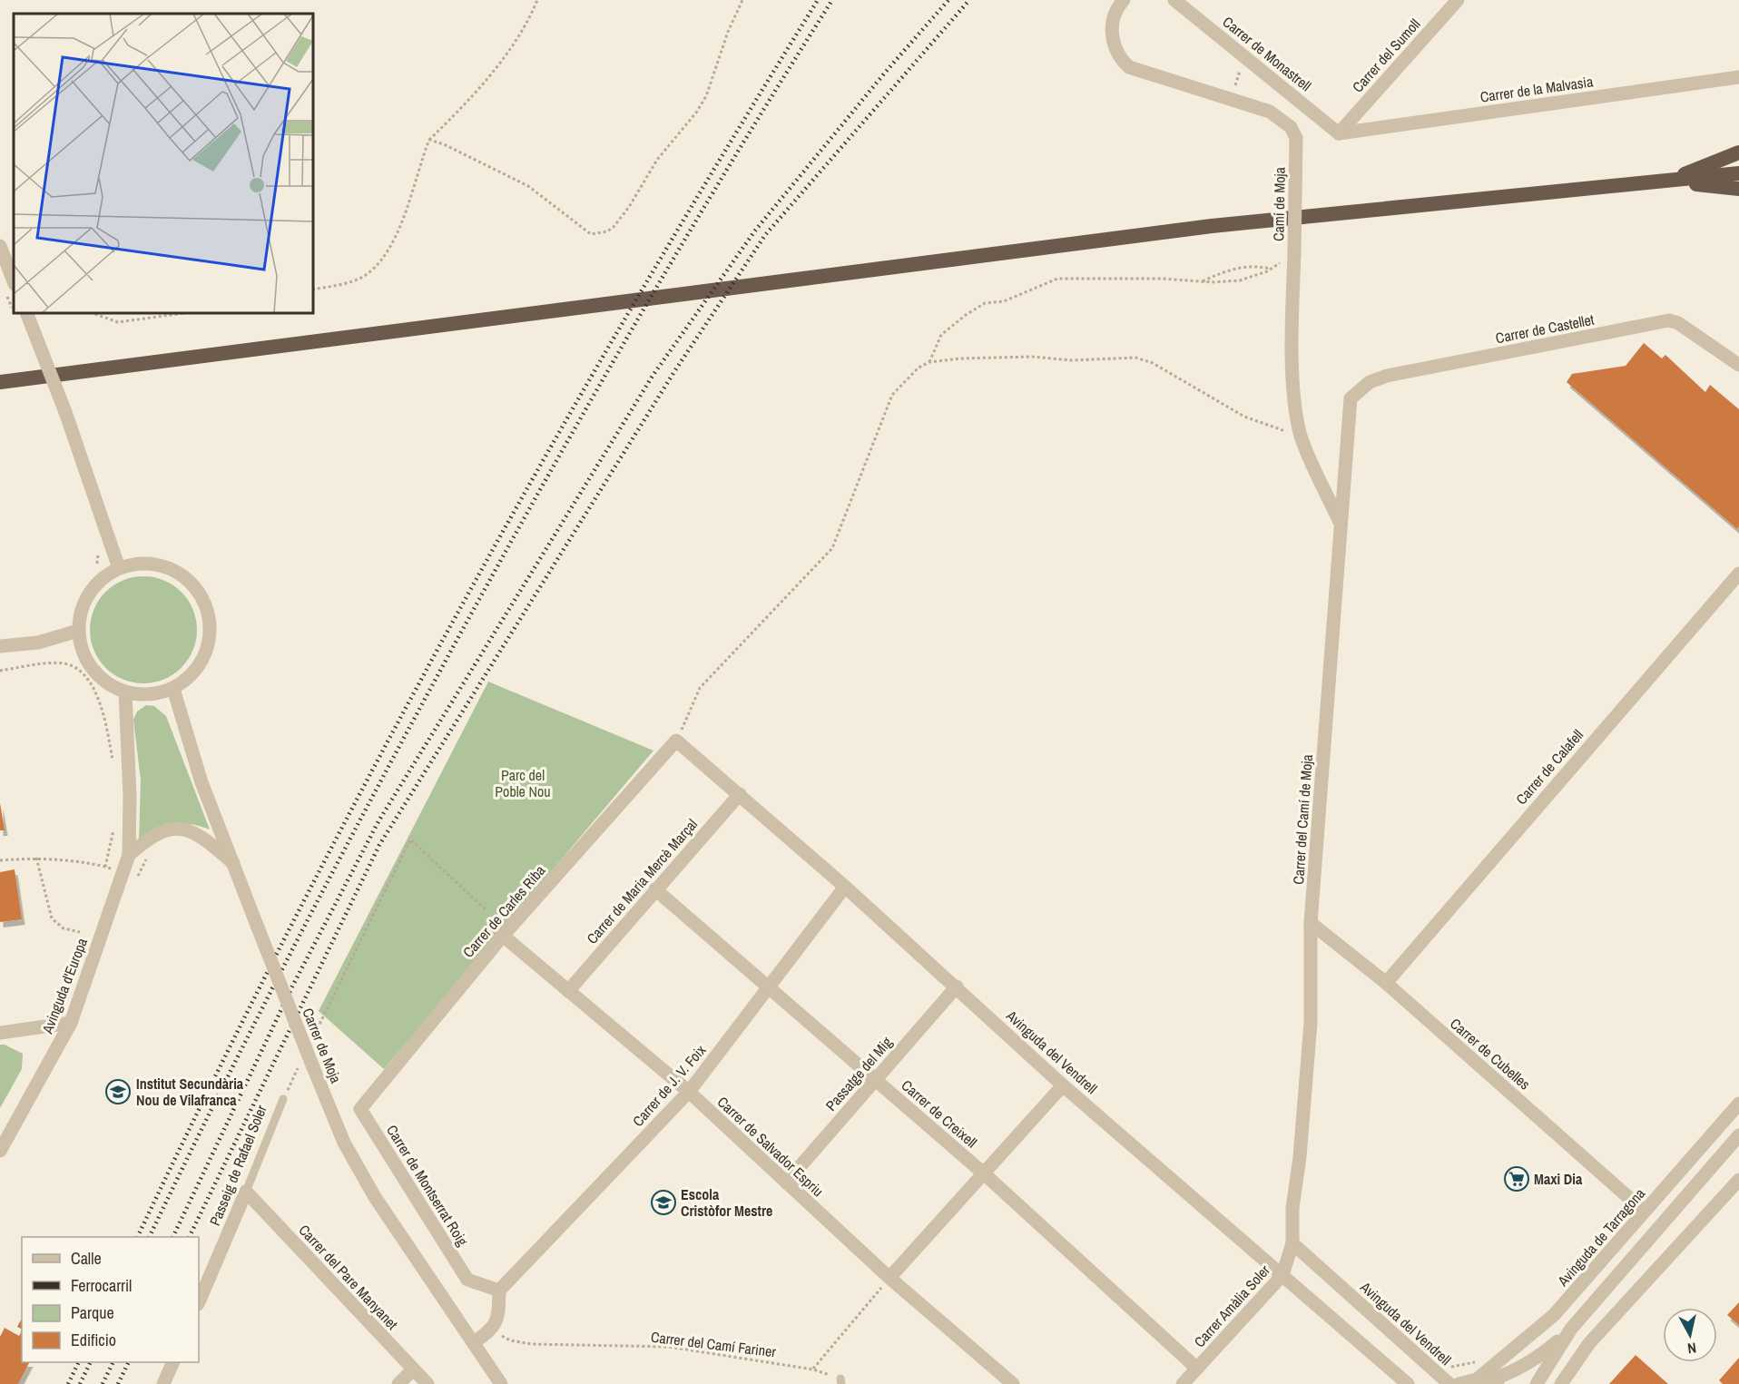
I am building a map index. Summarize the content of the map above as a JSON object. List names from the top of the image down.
{
  "streets": {
    "street": [
      "Carrer de Monastrell",
      "Carrer del Sumoll",
      "Carrer de la Malvasia",
      "Camí de Moja",
      "Carrer de Castellet",
      "Carrer de Calafell",
      "Carrer del Camí de Moja",
      "Carrer de Maria Mercè Marçal",
      "Carrer de Carles Riba",
      "Avinguda d'Europa",
      "Carrer de Moja",
      "Avinguda del Vendrell",
      "Carrer de Cubelles",
      "Passatge del Mig",
      "Carrer de J. V. Foix",
      "Carrer de Creixell",
      "Carrer de Salvador Espriu",
      "Passeig de Rafael Soler",
      "Carrer de Montserrat Roig",
      "Avinguda de Tarragona",
      "Carrer del Pare Manyanet",
      "Carrer Amàlia Soler"
    ],
    "path": ["Carrer del Camí Fariner"]
  },
  "crossings": [
    ["Carrer de Monastrell", "Carrer del Sumoll"],
    ["Carrer de Monastrell", "Carrer de la Malvasia"],
    ["Carrer del Sumoll", "Carrer de la Malvasia"],
    ["Camí de Moja", "Carrer del Camí de Moja"],
    ["Carrer de Castellet", "Carrer del Camí de Moja"],
    ["Carrer de Calafell", "Carrer de Cubelles"],
    ["Carrer del Camí de Moja", "Avinguda del Vendrell"],
    ["Carrer del Camí de Moja", "Carrer de Cubelles"],
    ["Carrer del Camí de Moja", "Carrer Amàlia Soler"],
    ["Carrer de Maria Mercè Marçal", "Avinguda del Vendrell"],
    ["Carrer de Maria Mercè Marçal", "Carrer de Creixell"],
    ["Carrer de Maria Mercè Marçal", "Carrer de Salvador Espriu"],
    ["Carrer de Carles Riba", "Avinguda del Vendrell"],
    ["Carrer de Carles Riba", "Carrer de Salvador Espriu"],
    ["Carrer de Carles Riba", "Carrer de Montserrat Roig"],
    ["Avinguda d'Europa", "Carrer de Moja"],
    ["Avinguda del Vendrell", "Passatge del Mig"],
    ["Avinguda del Vendrell", "Carrer de J. V. Foix"],
    ["Avinguda del Vendrell", "Carrer Amàlia Soler"],
    ["Carrer de Cubelles", "Avinguda de Tarragona"],
    ["Passatge del Mig", "Carrer de Creixell"],
    ["Passatge del Mig", "Carrer de Salvador Espriu"],
    ["Carrer de J. V. Foix", "Carrer de Creixell"],
    ["Carrer de J. V. Foix", "Carrer de Salvador Espriu"],
    ["Carrer de J. V. Foix", "Carrer de Montserrat Roig"],
    ["Carrer de Creixell", "Carrer Amàlia Soler"],
    ["Passeig de Rafael Soler", "Carrer del Pare Manyanet"]
  ],
  "parks": ["Parc del Poble Nou"],
  "places": {
    "school or university": ["Institut Secundària Nou de Vilafranca", "Escola Cristòfor Mestre"],
    "supermarket": ["Maxi Dia"]
  },
  "legend": [
    "Calle",
    "Ferrocarril",
    "Parque",
    "Edificio"
  ],
  "north": "bottom"
}
